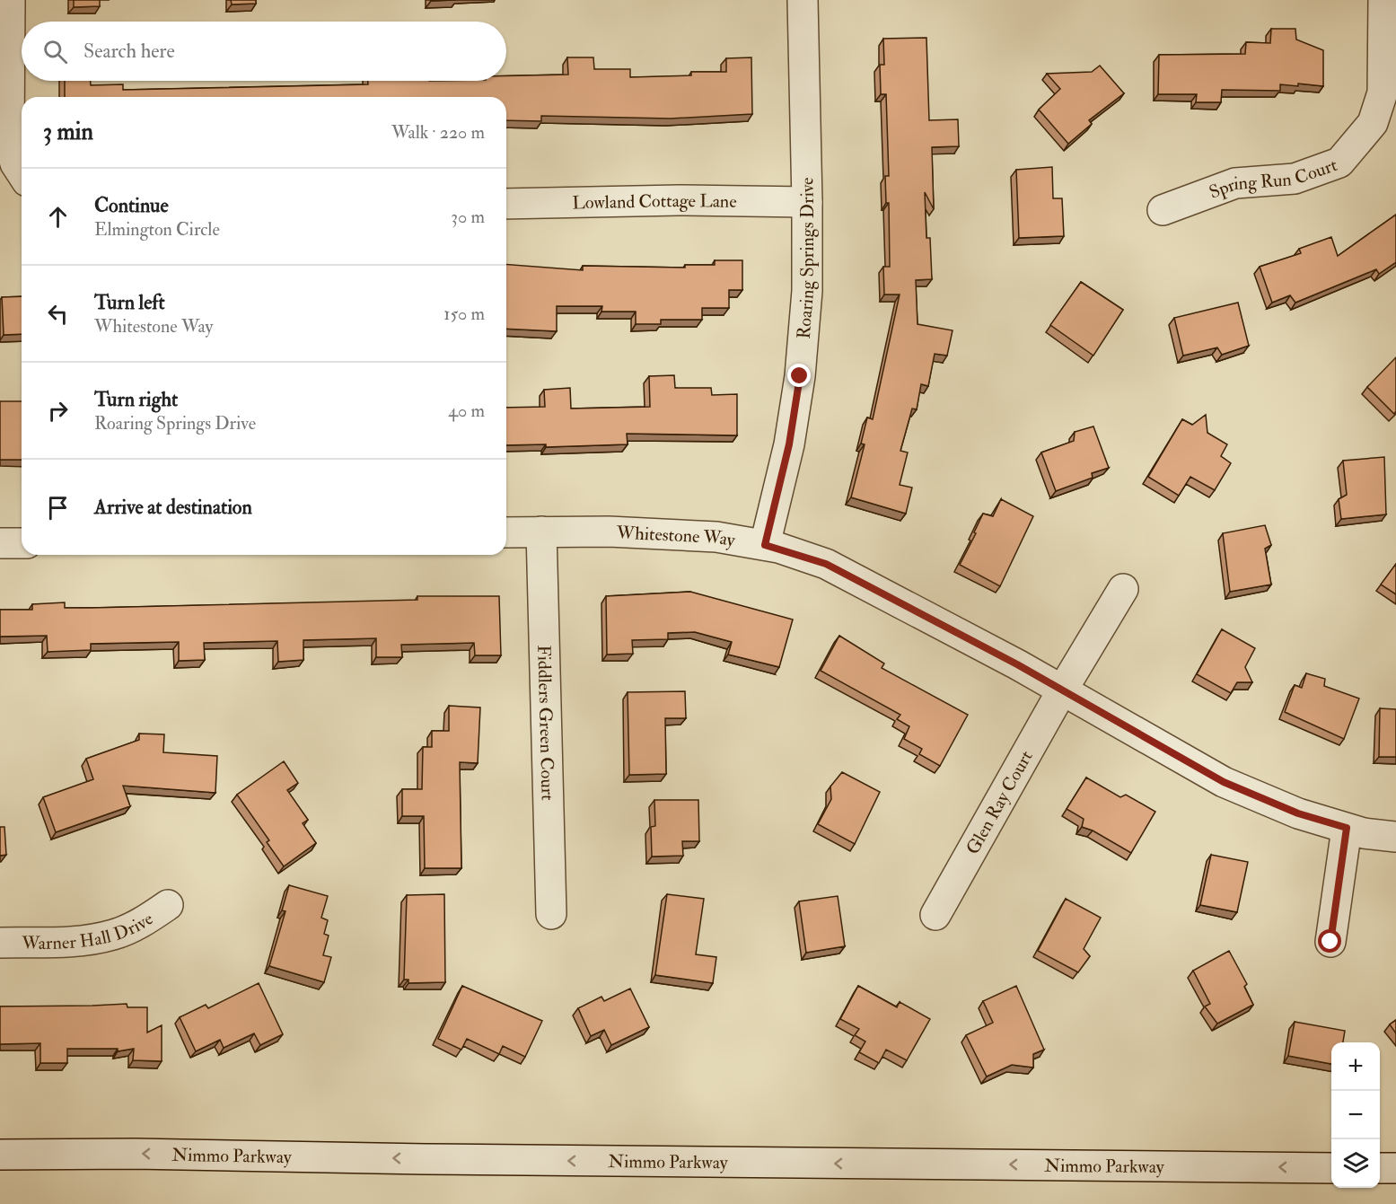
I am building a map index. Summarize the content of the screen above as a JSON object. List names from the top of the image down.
{
  "streets": {
    "street": [
      "Spring Run Court",
      "Lowland Cottage Lane",
      "Roaring Springs Drive",
      "Whitestone Way",
      "Fiddlers Green Court",
      "Glen Ray Court",
      "Warner Hall Drive",
      "Nimmo Parkway"
    ]
  },
  "crossings": [
    ["Lowland Cottage Lane", "Roaring Springs Drive"],
    ["Roaring Springs Drive", "Whitestone Way"],
    ["Whitestone Way", "Fiddlers Green Court"],
    ["Whitestone Way", "Glen Ray Court"]
  ],
  "one_way": ["Nimmo Parkway"],
  "page": {
    "search": "Search here",
    "heading": ["3 min", "Walk · 220 m"],
    "list": [
      ["Continue", "Elmington Circle", "30 m"],
      ["Turn left", "Whitestone Way", "150 m"],
      ["Turn right", "Roaring Springs Drive", "40 m"],
      "Arrive at destination"
    ],
    "map_buttons": ["+", "−"]
  }
}
